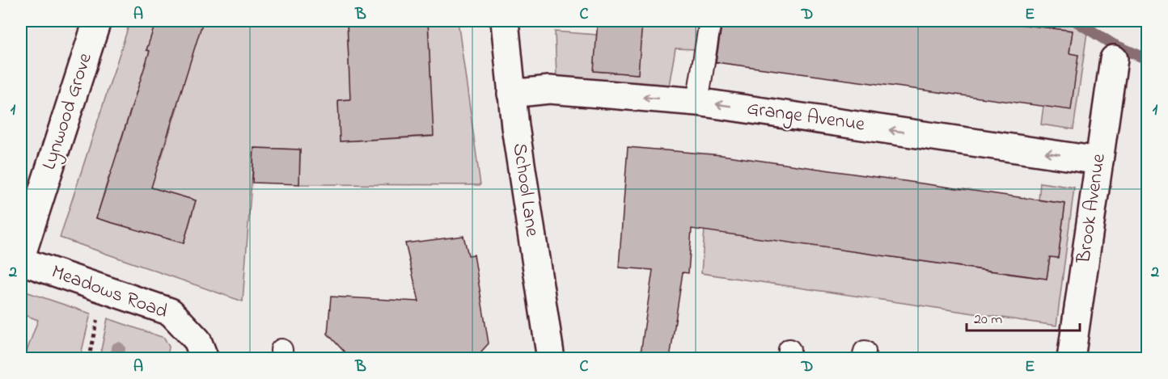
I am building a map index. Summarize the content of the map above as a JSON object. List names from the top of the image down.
{
  "streets": {
    "street": [
      "Lynwood Grove",
      "Grange Avenue",
      "School Lane",
      "Brook Avenue",
      "Meadows Road"
    ]
  },
  "crossings": [
    ["Lynwood Grove", "Meadows Road"],
    ["Grange Avenue", "School Lane"],
    ["Grange Avenue", "Brook Avenue"]
  ],
  "one_way": ["Grange Avenue"],
  "scale_bar": "20 m",
  "grid": {
    "columns": [
      "A",
      "B",
      "C",
      "D",
      "E"
    ],
    "rows": ["1", "2"]
  }
}
